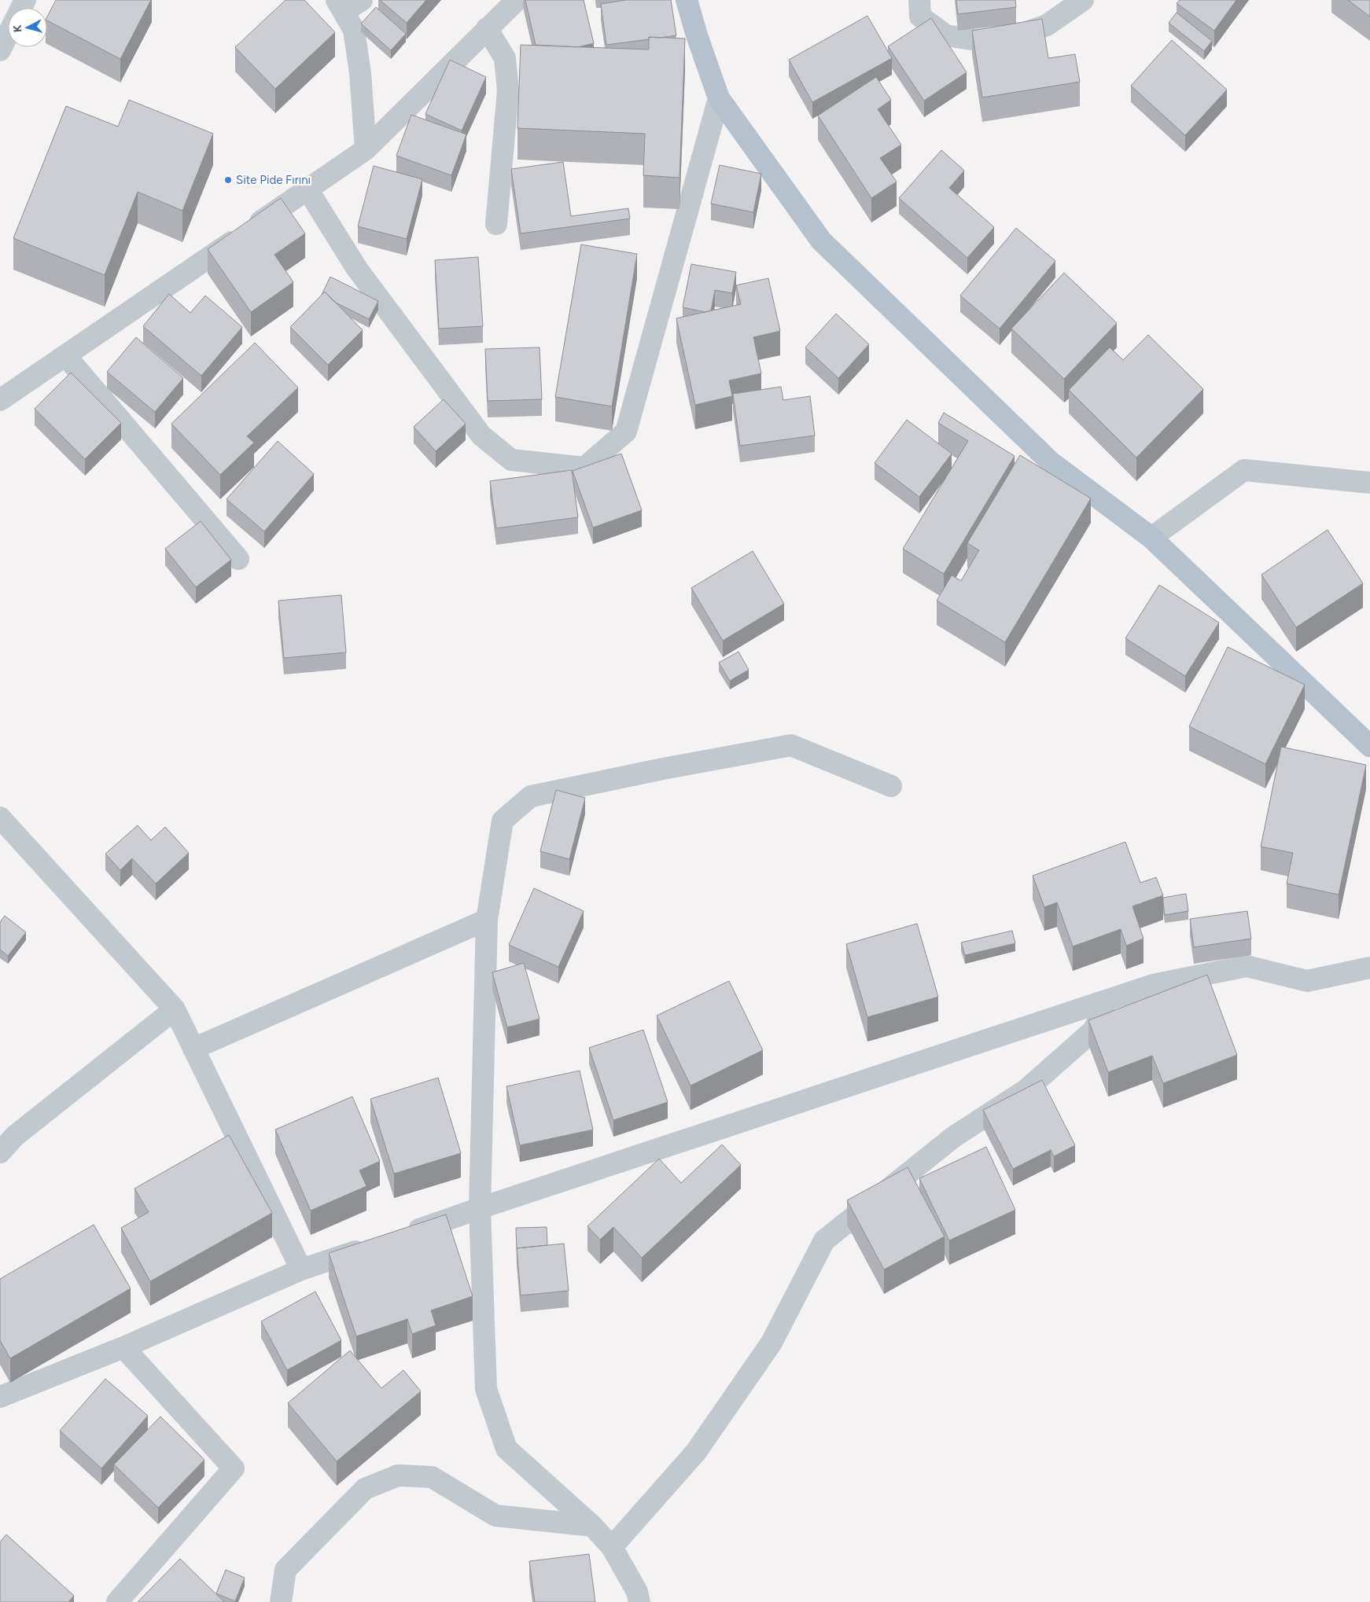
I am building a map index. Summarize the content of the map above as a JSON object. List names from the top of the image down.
{
  "places": ["Site Pide Fırını"],
  "north": "left"
}
